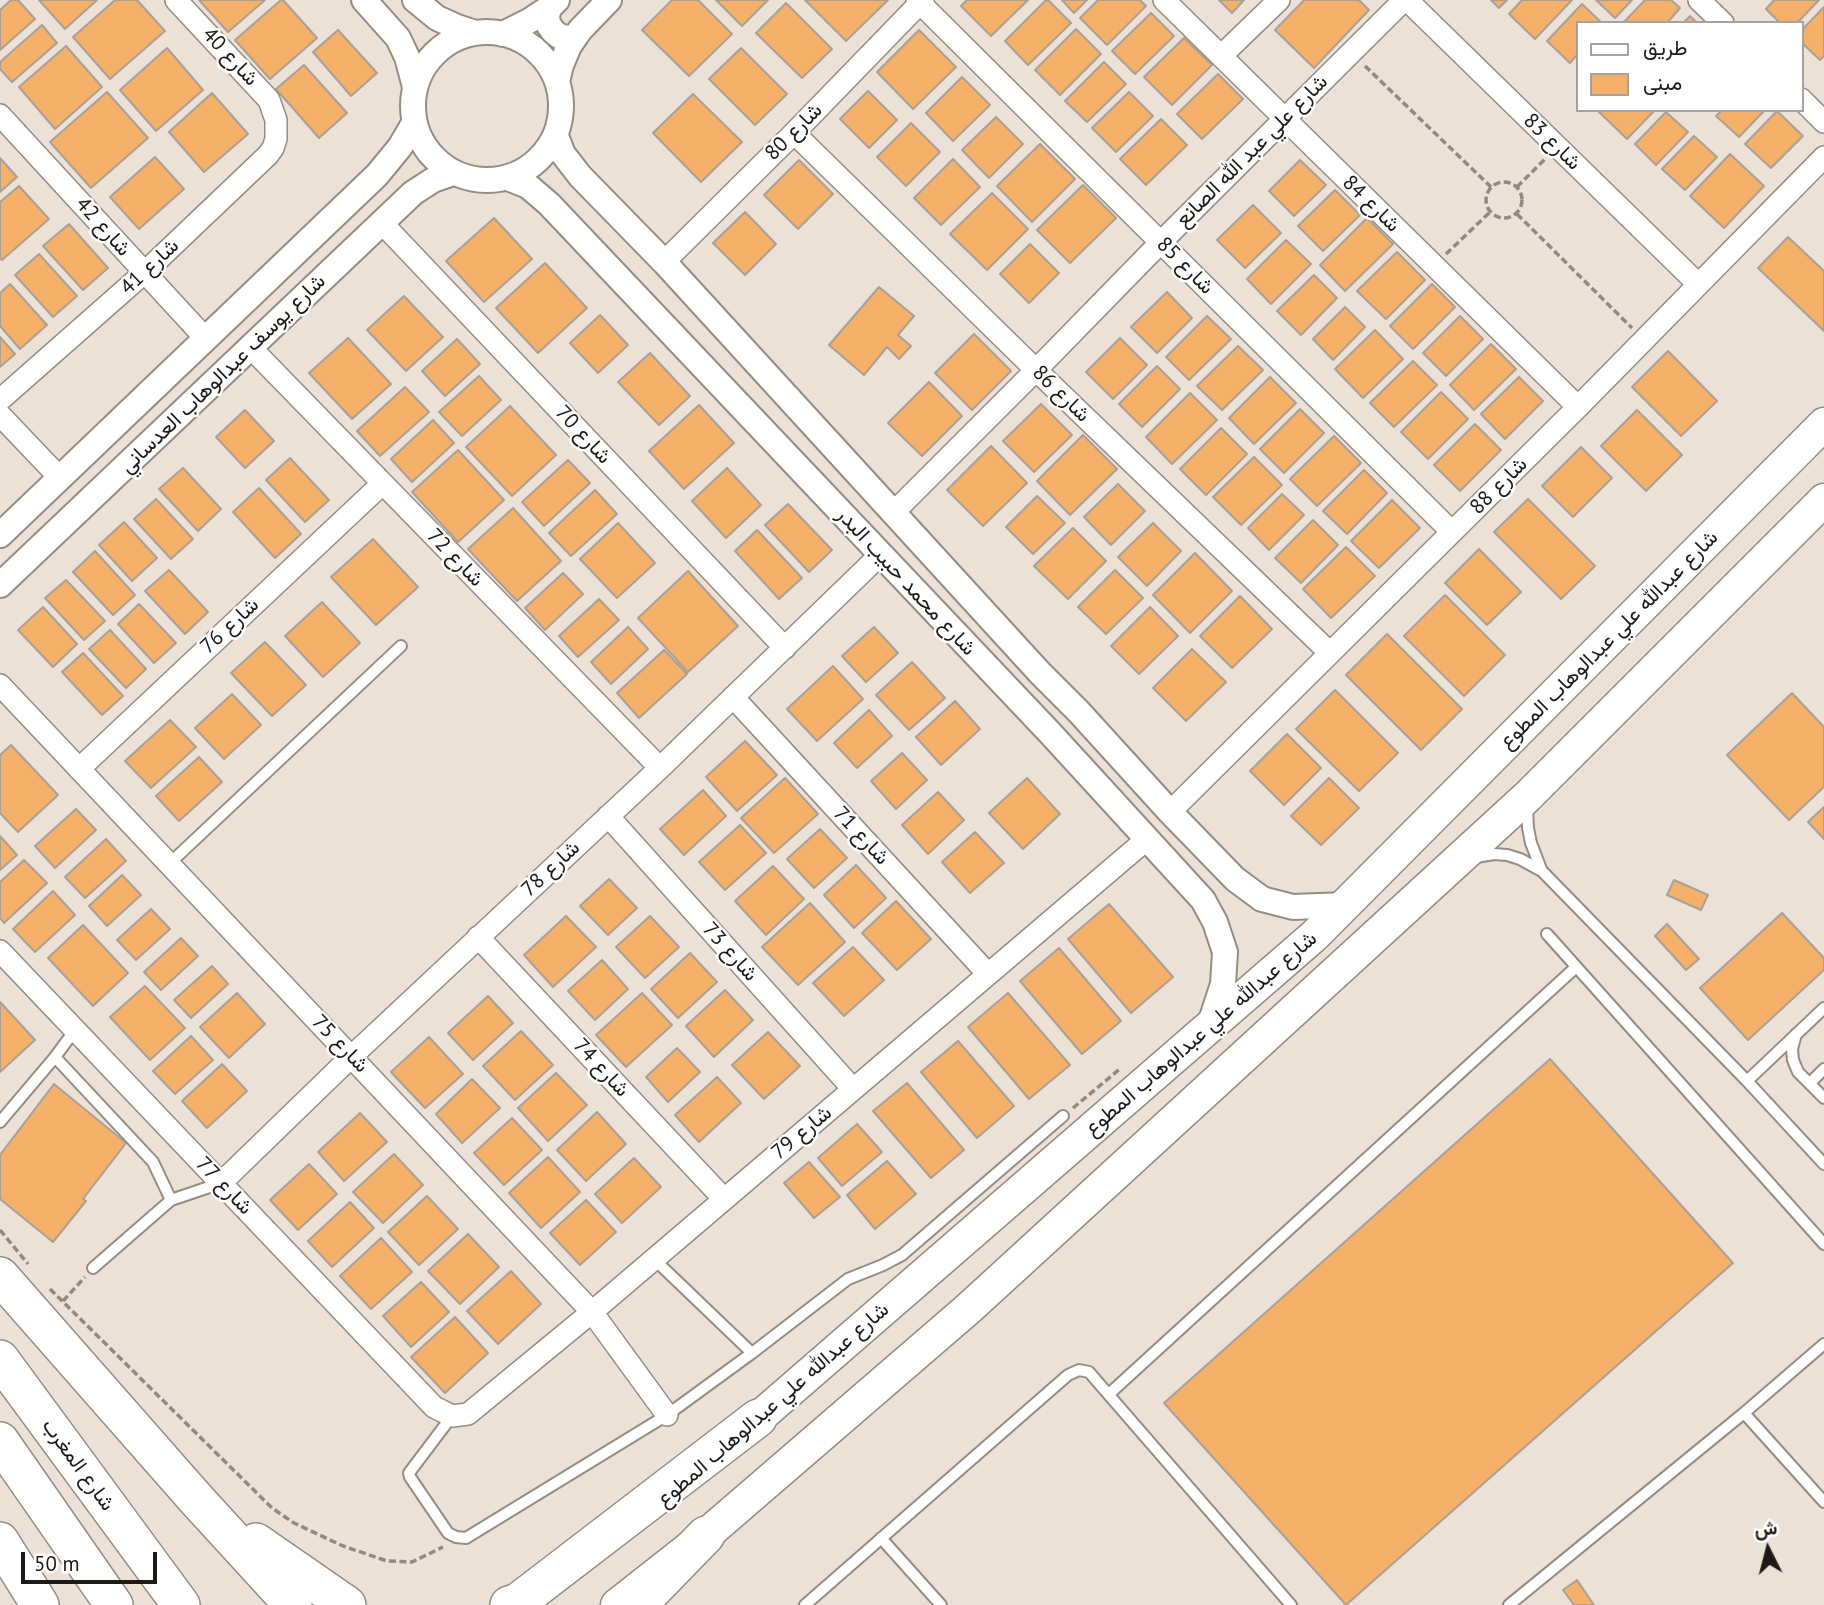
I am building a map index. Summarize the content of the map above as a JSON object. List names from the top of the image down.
{
  "streets": {
    "highway": ["شارع المغرب"],
    "main road": ["شارع عبدالله علي عبدالوهاب المطوع"],
    "street": [
      "شارع 40",
      "شارع 80",
      "شارع 83",
      "شارع علي عبد الله الصانع",
      "شارع 84",
      "شارع 42",
      "شارع 85",
      "شارع 41",
      "شارع يوسف عبدالوهاب العدساني",
      "شارع 86",
      "شارع 70",
      "شارع 88",
      "شارع 72",
      "شارع محمد حبيب البدر",
      "شارع 76",
      "شارع 71",
      "شارع 78",
      "شارع 73",
      "شارع 75",
      "شارع 74",
      "شارع 79",
      "شارع 77"
    ]
  },
  "crossings": [
    ["شارع 40", "شارع 41"],
    ["شارع 80", "شارع 85"],
    ["شارع 80", "شارع 86"],
    ["شارع 80", "شارع محمد حبيب البدر"],
    ["شارع 83", "شارع علي عبد الله الصانع"],
    ["شارع 83", "شارع 88"],
    ["شارع علي عبد الله الصانع", "شارع 84"],
    ["شارع علي عبد الله الصانع", "شارع 85"],
    ["شارع علي عبد الله الصانع", "شارع 86"],
    ["شارع علي عبد الله الصانع", "شارع محمد حبيب البدر"],
    ["شارع 84", "شارع 88"],
    ["شارع 42", "شارع 41"],
    ["شارع 42", "شارع يوسف عبدالوهاب العدساني"],
    ["شارع 85", "شارع 88"],
    ["شارع يوسف عبدالوهاب العدساني", "شارع 70"],
    ["شارع يوسف عبدالوهاب العدساني", "شارع 72"],
    ["شارع يوسف عبدالوهاب العدساني", "شارع محمد حبيب البدر"],
    ["شارع 86", "شارع 88"],
    ["شارع 70", "شارع 78"],
    ["شارع 88", "شارع محمد حبيب البدر"],
    ["شارع 72", "شارع 76"],
    ["شارع 72", "شارع 78"],
    ["شارع محمد حبيب البدر", "شارع عبدالله علي عبدالوهاب المطوع"],
    ["شارع محمد حبيب البدر", "شارع 78"],
    ["شارع محمد حبيب البدر", "شارع 79"],
    ["شارع 76", "شارع 75"],
    ["شارع 71", "شارع 78"],
    ["شارع 71", "شارع 79"],
    ["شارع 78", "شارع 73"],
    ["شارع 78", "شارع 75"],
    ["شارع 78", "شارع 74"],
    ["شارع 78", "شارع 77"],
    ["شارع 73", "شارع 79"],
    ["شارع 75", "شارع 79"],
    ["شارع 74", "شارع 79"],
    ["شارع 79", "شارع 77"]
  ],
  "legend": ["طريق", "مبنى"],
  "scale_bar": "50 m",
  "north": "top"
}
